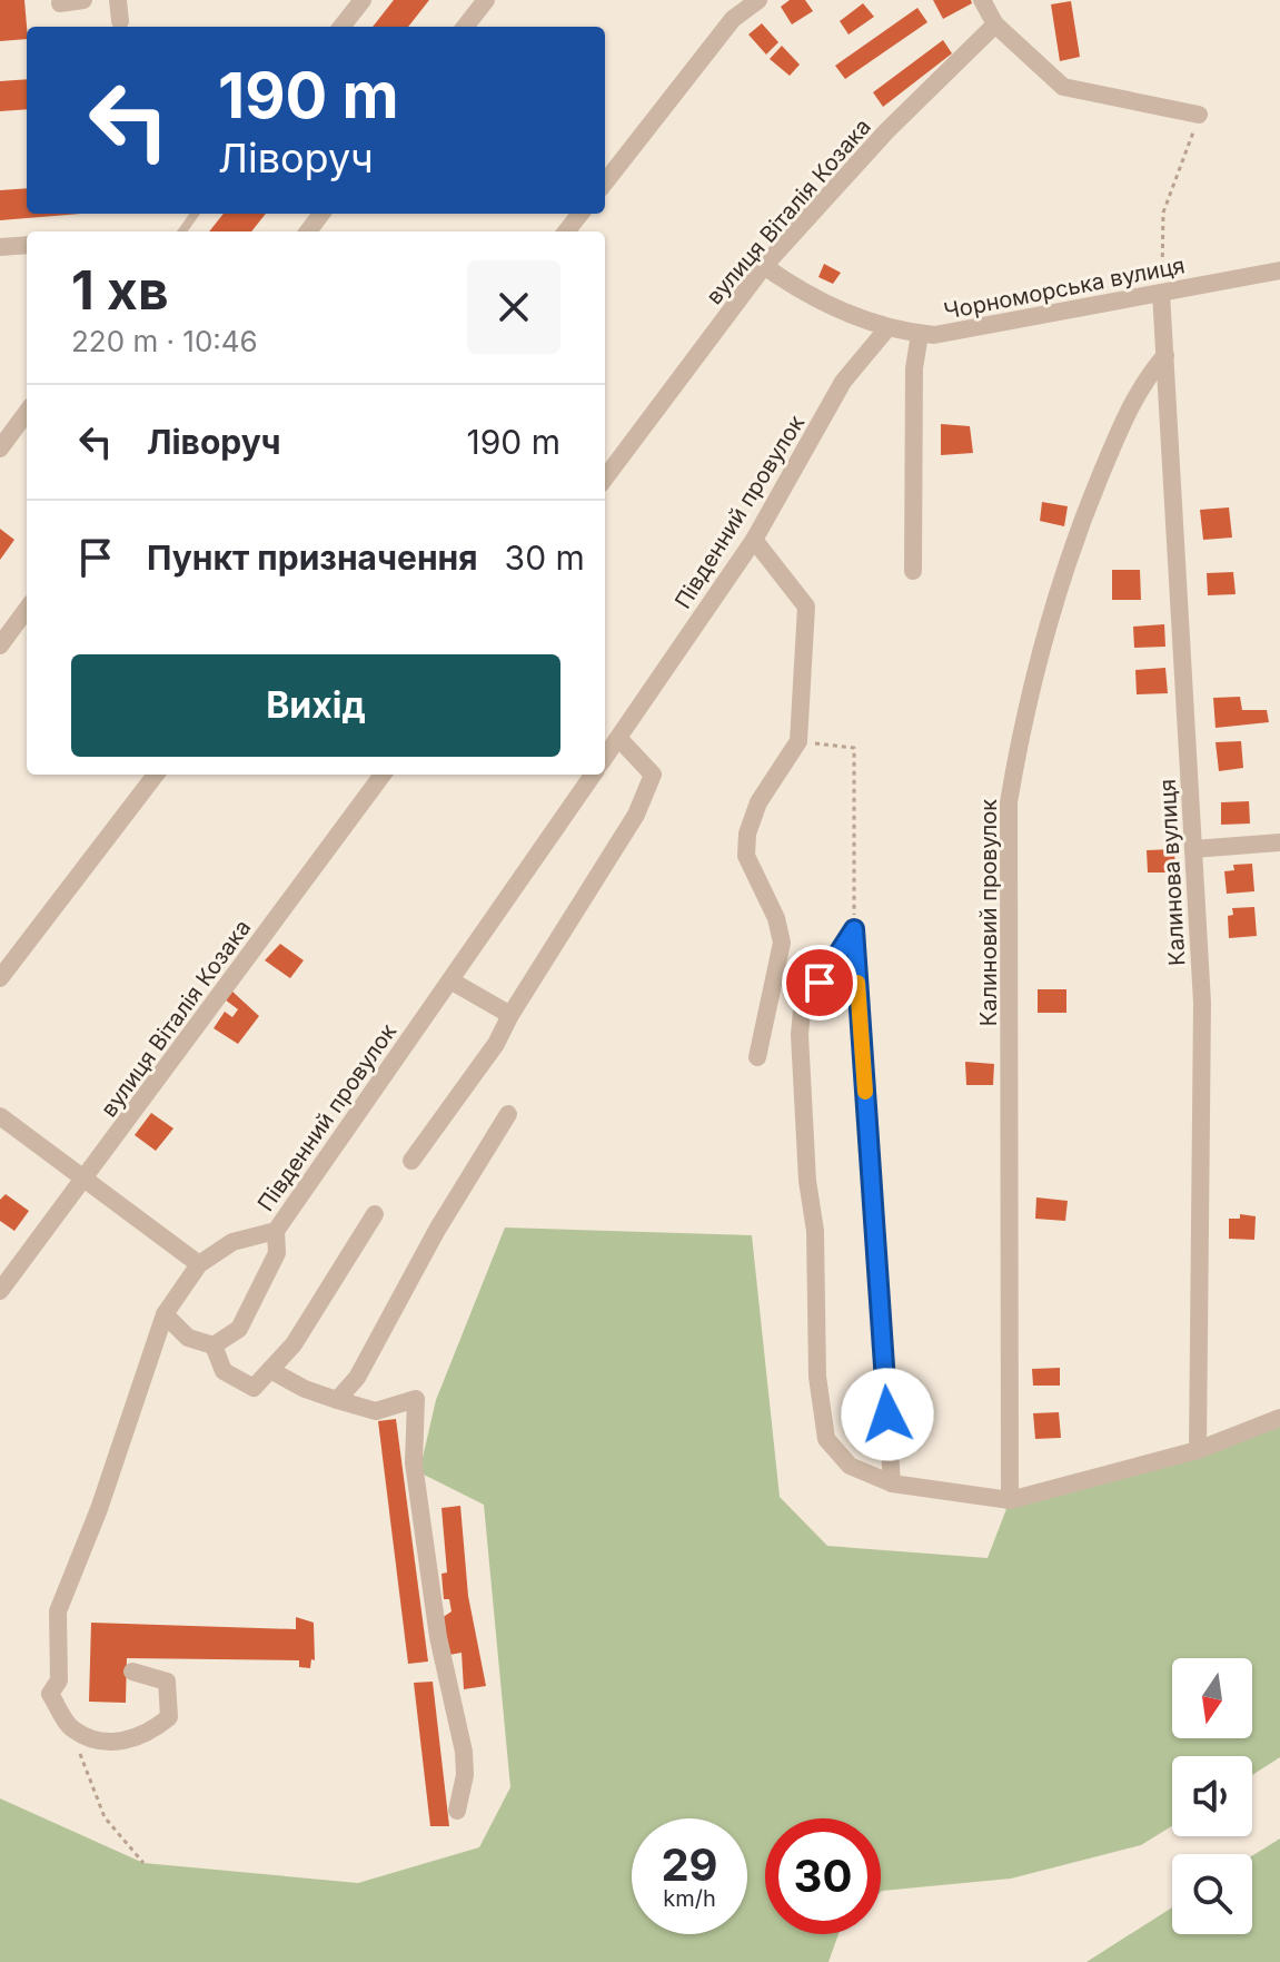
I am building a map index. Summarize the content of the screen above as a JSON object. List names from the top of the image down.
{
  "streets": {
    "street": [
      "вулиця Віталія Козака",
      "Чорноморська вулиця",
      "Південний провулок",
      "Калинова вулиця",
      "Калиновий провулок"
    ]
  },
  "crossings": [
    ["вулиця Віталія Козака", "Чорноморська вулиця"],
    ["Чорноморська вулиця", "Південний провулок"],
    ["Чорноморська вулиця", "Калинова вулиця"],
    ["Калинова вулиця", "Калиновий провулок"]
  ],
  "north": "bottom",
  "page": {
    "turn": ["190 m", "Ліворуч"],
    "heading": ["1 хв", "220 m · 10:46"],
    "list": [
      {
        "name": "Ліворуч",
        "value": "190 m"
      },
      {
        "name": "Пункт призначення",
        "value": "30 m"
      }
    ],
    "buttons": "Вихід",
    "speed": "29 km/h",
    "limit": "30"
  }
}
